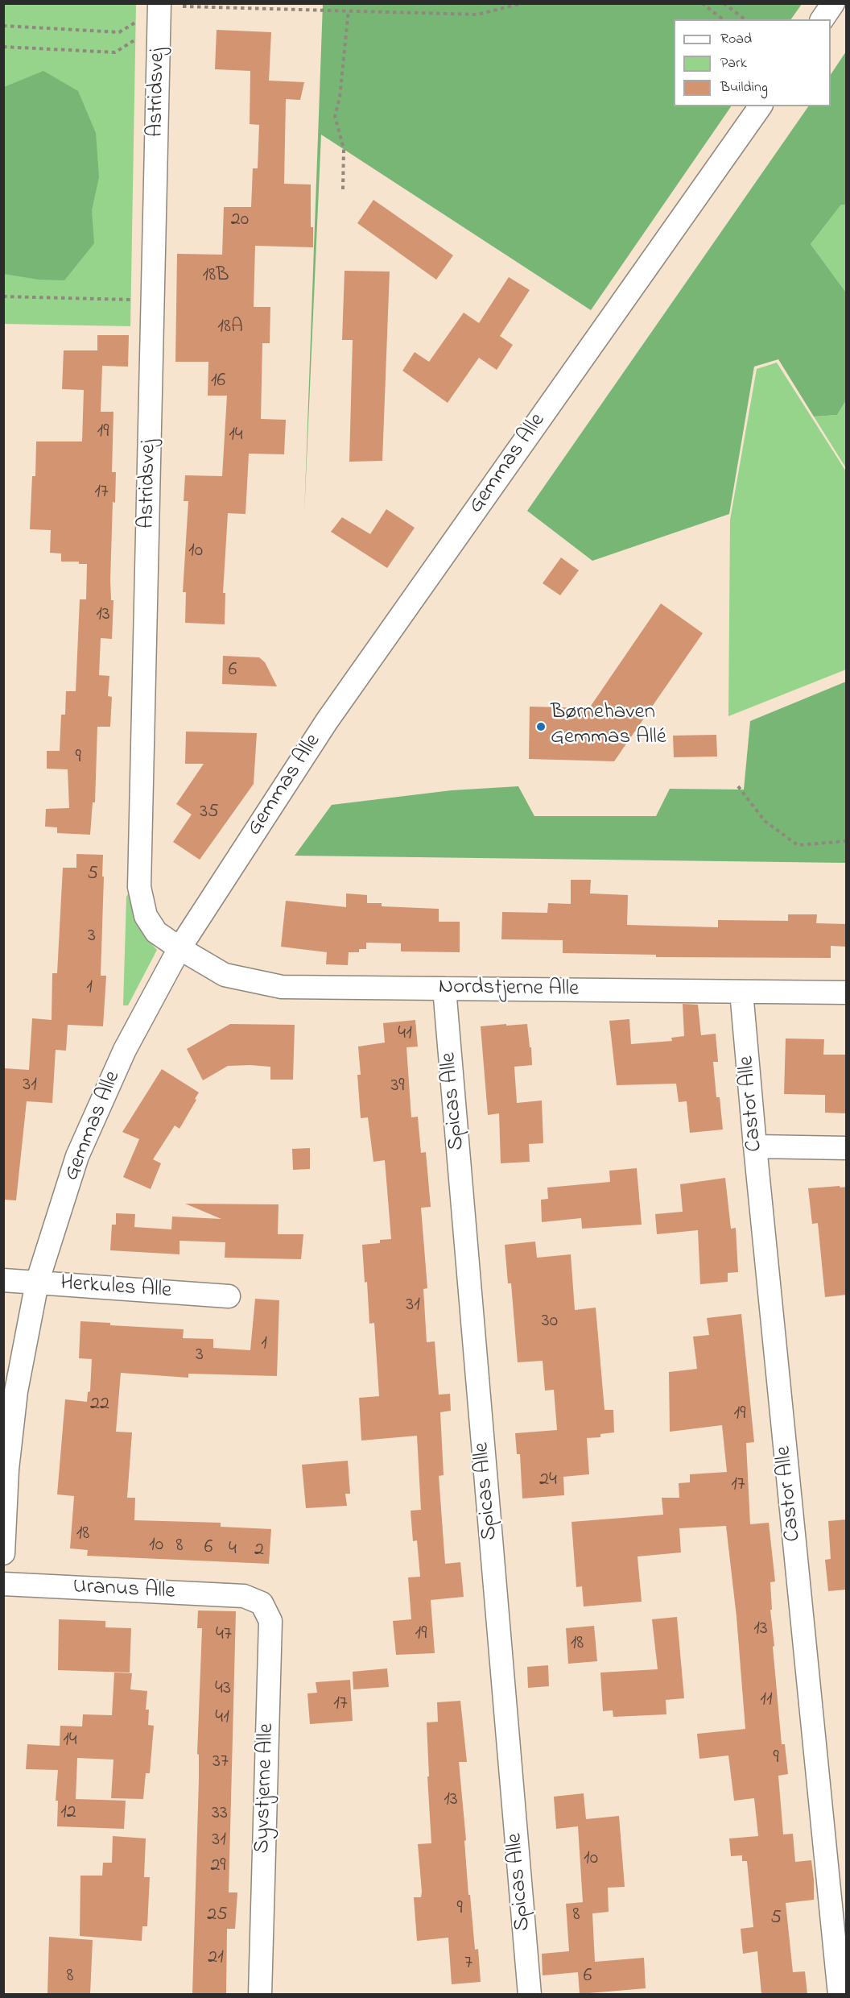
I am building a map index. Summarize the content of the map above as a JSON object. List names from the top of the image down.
{
  "streets": {
    "street": [
      "Astridsvej",
      "Gemmas Alle",
      "Nordstjerne Alle",
      "Spicas Alle",
      "Castor Alle",
      "Herkules Alle",
      "Uranus Alle",
      "Syvstjerne Alle"
    ]
  },
  "crossings": [
    ["Astridsvej", "Gemmas Alle"],
    ["Astridsvej", "Nordstjerne Alle"],
    ["Gemmas Alle", "Nordstjerne Alle"],
    ["Gemmas Alle", "Herkules Alle"],
    ["Nordstjerne Alle", "Spicas Alle"],
    ["Nordstjerne Alle", "Castor Alle"],
    ["Uranus Alle", "Syvstjerne Alle"]
  ],
  "places": ["Børnehaven Gemmas Allé"],
  "house_numbers": [
    "20",
    "18B",
    "18A",
    "16",
    "19",
    "14",
    "17",
    "10",
    "13",
    "6",
    "9",
    "35",
    "5",
    "3",
    "1",
    "41",
    "31",
    "39",
    "31",
    "30",
    "1",
    "3",
    "22",
    "19",
    "24",
    "17",
    "18",
    "10",
    "8",
    "6",
    "4",
    "2",
    "13",
    "19",
    "47",
    "18",
    "43",
    "11",
    "17",
    "41",
    "14",
    "9",
    "37",
    "13",
    "12",
    "33",
    "31",
    "10",
    "29",
    "9",
    "25",
    "8",
    "5",
    "21",
    "7",
    "8",
    "6"
  ],
  "legend": ["Road", "Park", "Building"]
}
